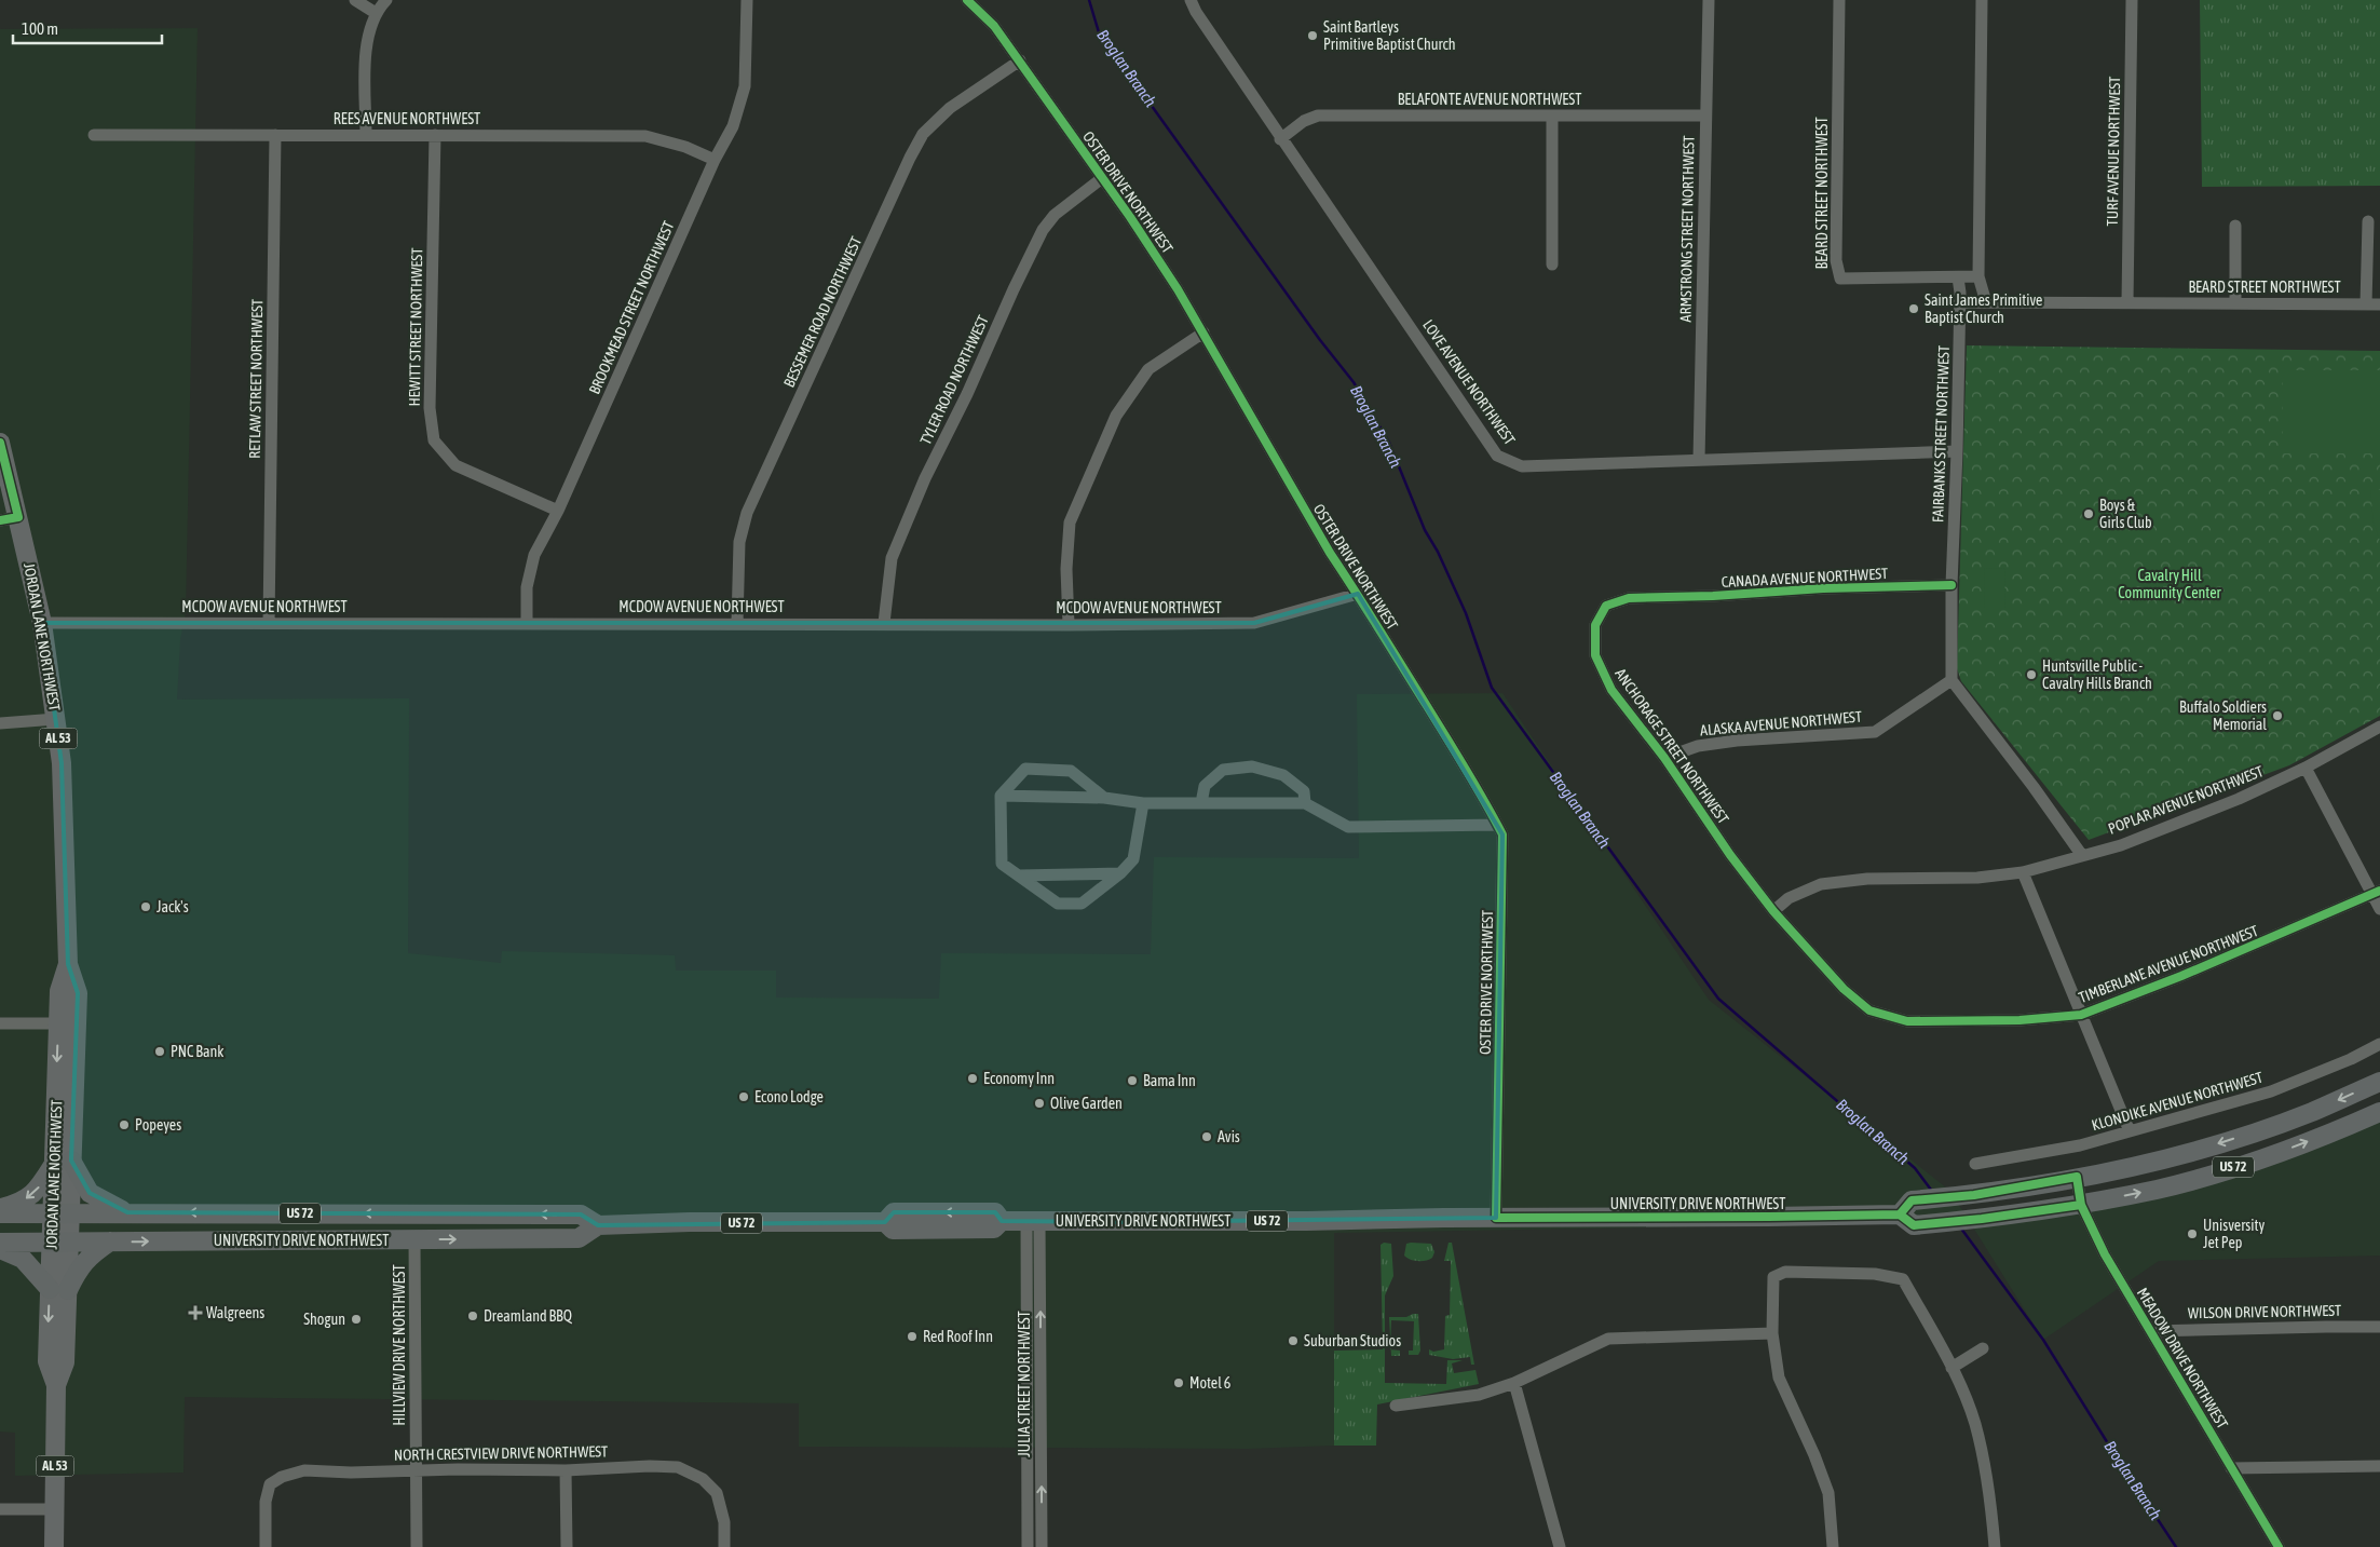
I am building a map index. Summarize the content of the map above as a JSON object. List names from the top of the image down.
{
  "streets": {
    "highway": ["US 72", "UNIVERSITY DRIVE NORTHWEST"],
    "main road": ["JORDAN LANE NORTHWEST", "AL 53"],
    "street": [
      "BELAFONTE AVENUE NORTHWEST",
      "REES AVENUE NORTHWEST",
      "TURF AVENUE NORTHWEST",
      "OSTER DRIVE NORTHWEST",
      "BEARD STREET NORTHWEST",
      "ARMSTRONG STREET NORTHWEST",
      "BROOKMEAD STREET NORTHWEST",
      "BESSEMER ROAD NORTHWEST",
      "HEWITT STREET NORTHWEST",
      "RETLAW STREET NORTHWEST",
      "TYLER ROAD NORTHWEST",
      "LOVE AVENUE NORTHWEST",
      "FAIRBANKS STREET NORTHWEST",
      "CANADA AVENUE NORTHWEST",
      "MCDOW AVENUE NORTHWEST",
      "ALASKA AVENUE NORTHWEST",
      "ANCHORAGE STREET NORTHWEST",
      "POPLAR AVENUE NORTHWEST",
      "TIMBERLANE AVENUE NORTHWEST",
      "KLONDIKE AVENUE NORTHWEST",
      "WILSON DRIVE NORTHWEST",
      "HILLVIEW DRIVE NORTHWEST",
      "MEADOW DRIVE NORTHWEST",
      "JULIA STREET NORTHWEST",
      "NORTH CRESTVIEW DRIVE NORTHWEST"
    ]
  },
  "crossings": [
    ["BELAFONTE AVENUE NORTHWEST", "ARMSTRONG STREET NORTHWEST"],
    ["BELAFONTE AVENUE NORTHWEST", "LOVE AVENUE NORTHWEST"],
    ["REES AVENUE NORTHWEST", "BROOKMEAD STREET NORTHWEST"],
    ["REES AVENUE NORTHWEST", "HEWITT STREET NORTHWEST"],
    ["REES AVENUE NORTHWEST", "RETLAW STREET NORTHWEST"],
    ["TURF AVENUE NORTHWEST", "BEARD STREET NORTHWEST"],
    ["OSTER DRIVE NORTHWEST", "BESSEMER ROAD NORTHWEST"],
    ["OSTER DRIVE NORTHWEST", "TYLER ROAD NORTHWEST"],
    ["OSTER DRIVE NORTHWEST", "MCDOW AVENUE NORTHWEST"],
    ["OSTER DRIVE NORTHWEST", "UNIVERSITY DRIVE NORTHWEST"],
    ["BEARD STREET NORTHWEST", "FAIRBANKS STREET NORTHWEST"],
    ["ARMSTRONG STREET NORTHWEST", "LOVE AVENUE NORTHWEST"],
    ["BROOKMEAD STREET NORTHWEST", "HEWITT STREET NORTHWEST"],
    ["BROOKMEAD STREET NORTHWEST", "MCDOW AVENUE NORTHWEST"],
    ["BESSEMER ROAD NORTHWEST", "MCDOW AVENUE NORTHWEST"],
    ["RETLAW STREET NORTHWEST", "MCDOW AVENUE NORTHWEST"],
    ["TYLER ROAD NORTHWEST", "MCDOW AVENUE NORTHWEST"],
    ["LOVE AVENUE NORTHWEST", "FAIRBANKS STREET NORTHWEST"],
    ["FAIRBANKS STREET NORTHWEST", "CANADA AVENUE NORTHWEST"],
    ["FAIRBANKS STREET NORTHWEST", "ALASKA AVENUE NORTHWEST"],
    ["CANADA AVENUE NORTHWEST", "ANCHORAGE STREET NORTHWEST"],
    ["MCDOW AVENUE NORTHWEST", "JORDAN LANE NORTHWEST"],
    ["JORDAN LANE NORTHWEST", "UNIVERSITY DRIVE NORTHWEST"],
    ["ALASKA AVENUE NORTHWEST", "ANCHORAGE STREET NORTHWEST"],
    ["ANCHORAGE STREET NORTHWEST", "POPLAR AVENUE NORTHWEST"],
    ["ANCHORAGE STREET NORTHWEST", "TIMBERLANE AVENUE NORTHWEST"],
    ["POPLAR AVENUE NORTHWEST", "TIMBERLANE AVENUE NORTHWEST"],
    ["US 72", "UNIVERSITY DRIVE NORTHWEST"],
    ["US 72", "MEADOW DRIVE NORTHWEST"],
    ["UNIVERSITY DRIVE NORTHWEST", "HILLVIEW DRIVE NORTHWEST"],
    ["UNIVERSITY DRIVE NORTHWEST", "JULIA STREET NORTHWEST"],
    ["WILSON DRIVE NORTHWEST", "MEADOW DRIVE NORTHWEST"],
    ["HILLVIEW DRIVE NORTHWEST", "NORTH CRESTVIEW DRIVE NORTHWEST"]
  ],
  "water": ["Broglan Branch"],
  "parks": ["Cavalry Hill Community Center"],
  "places": {
    "other": [
      "Saint Bartleys Primitive Baptist Church",
      "Saint James Primitive Baptist Church",
      "Boys & Girls Club",
      "Huntsville Public - Cavalry Hills Branch",
      "Buffalo Soldiers Memorial",
      "Jack's",
      "PNC Bank",
      "Economy Inn",
      "Bama Inn",
      "Econo Lodge",
      "Olive Garden",
      "Popeyes",
      "Avis",
      "Unisversity Jet Pep",
      "Dreamland BBQ",
      "Shogun",
      "Red Roof Inn",
      "Suburban Studios",
      "Motel 6"
    ],
    "health": ["Walgreens"]
  },
  "scale_bar": "100 m"
}
